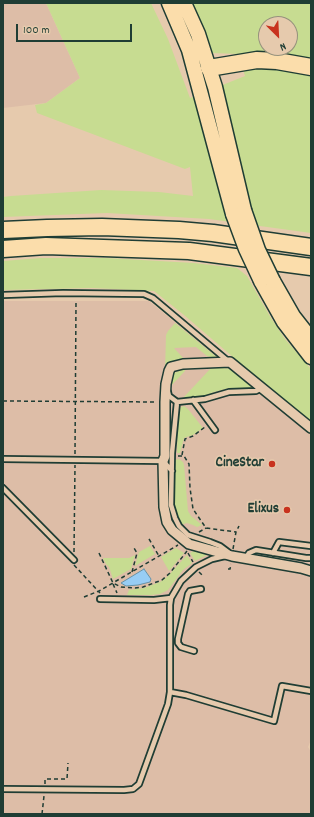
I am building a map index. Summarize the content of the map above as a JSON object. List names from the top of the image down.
{
  "places": ["CineStar", "Elixus"],
  "scale_bar": "100 m",
  "north": "bottom right"
}
